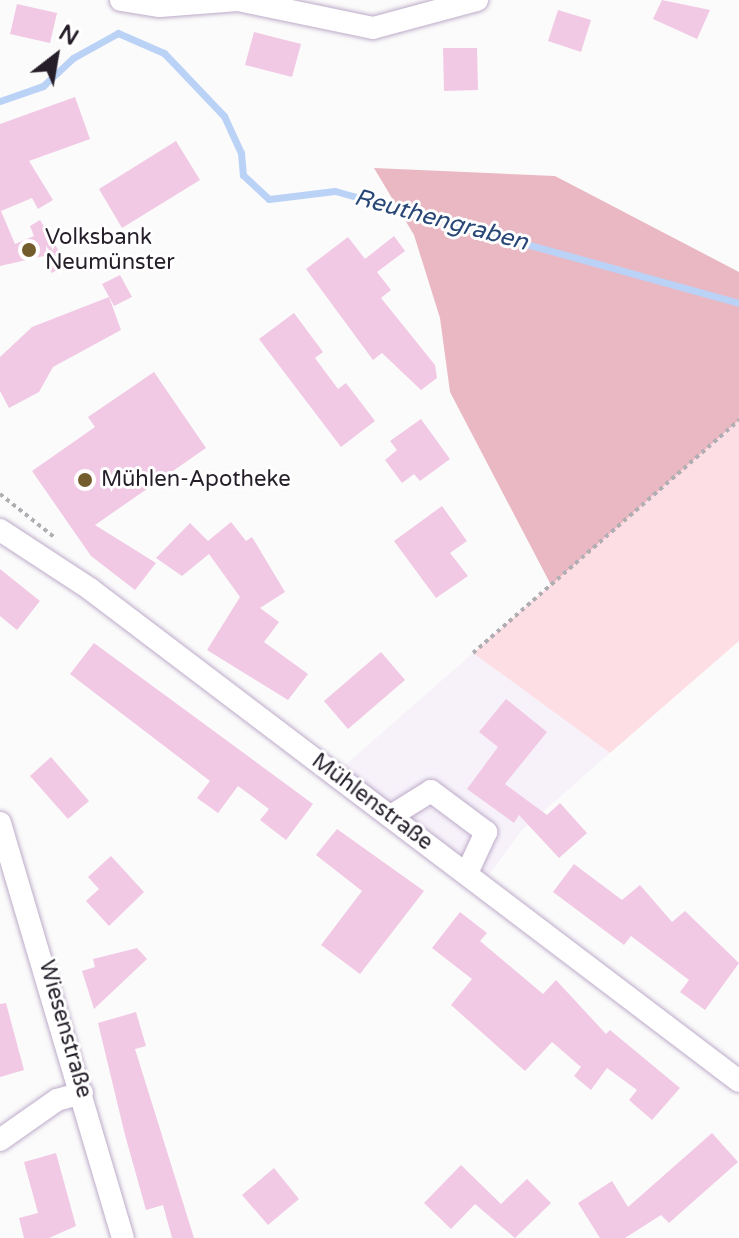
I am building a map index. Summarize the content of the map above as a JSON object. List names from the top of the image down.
{
  "streets": {
    "street": ["Mühlenstraße", "Wiesenstraße"]
  },
  "water": ["Reuthengraben"],
  "places": ["Volksbank Neumünster", "Mühlen-Apotheke"],
  "north": "top right"
}
